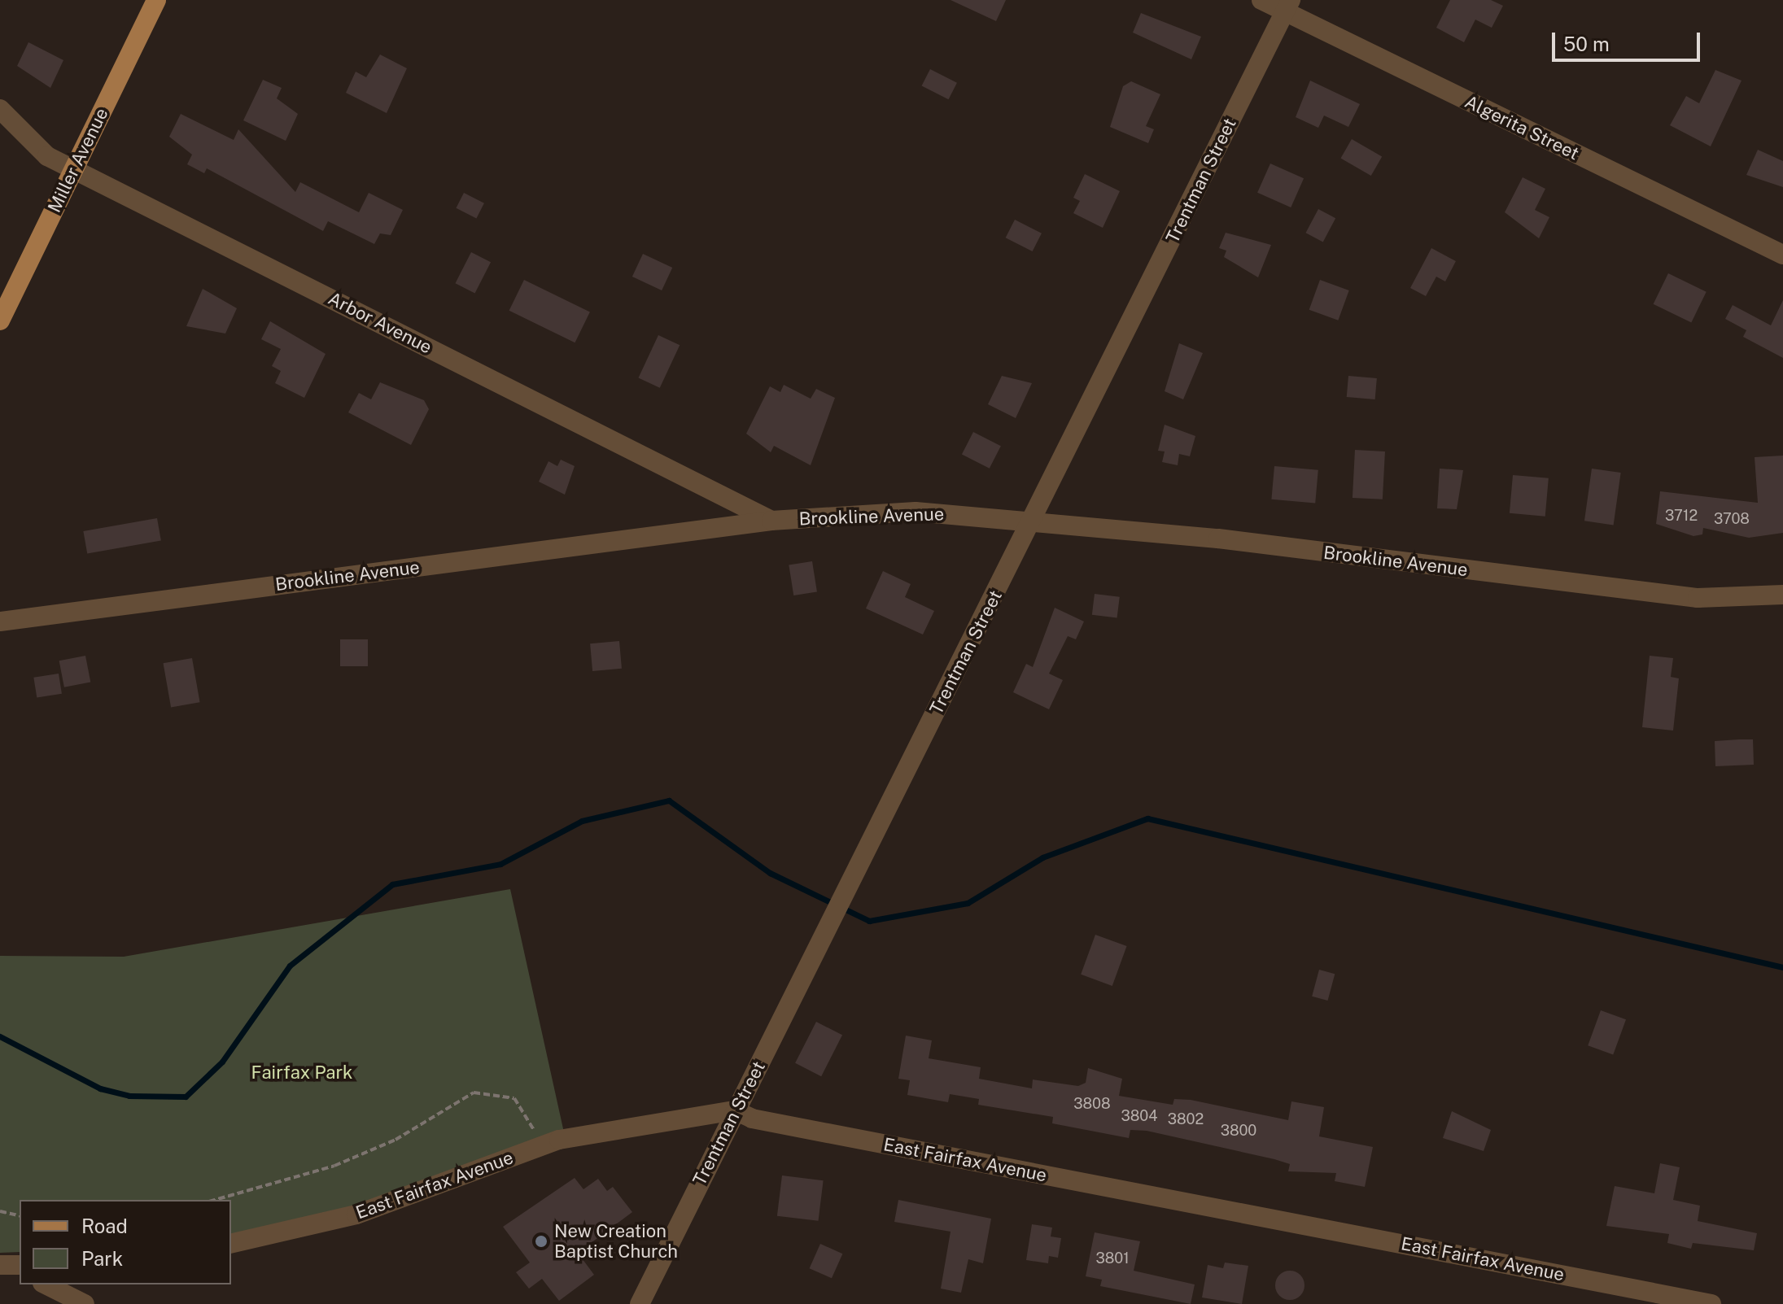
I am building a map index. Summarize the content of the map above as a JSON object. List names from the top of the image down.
{
  "streets": {
    "main road": ["Miller Avenue"],
    "street": [
      "Algerita Street",
      "Trentman Street",
      "Arbor Avenue",
      "Brookline Avenue",
      "East Fairfax Avenue"
    ]
  },
  "crossings": [
    ["Algerita Street", "Trentman Street"],
    ["Miller Avenue", "Arbor Avenue"],
    ["Trentman Street", "Brookline Avenue"],
    ["Trentman Street", "East Fairfax Avenue"],
    ["Arbor Avenue", "Brookline Avenue"]
  ],
  "parks": ["Fairfax Park"],
  "places": ["New Creation Baptist Church"],
  "house_numbers": [
    "3712",
    "3708",
    "3808",
    "3804",
    "3802",
    "3800",
    "3801"
  ],
  "legend": ["Road", "Park"],
  "scale_bar": "50 m"
}
